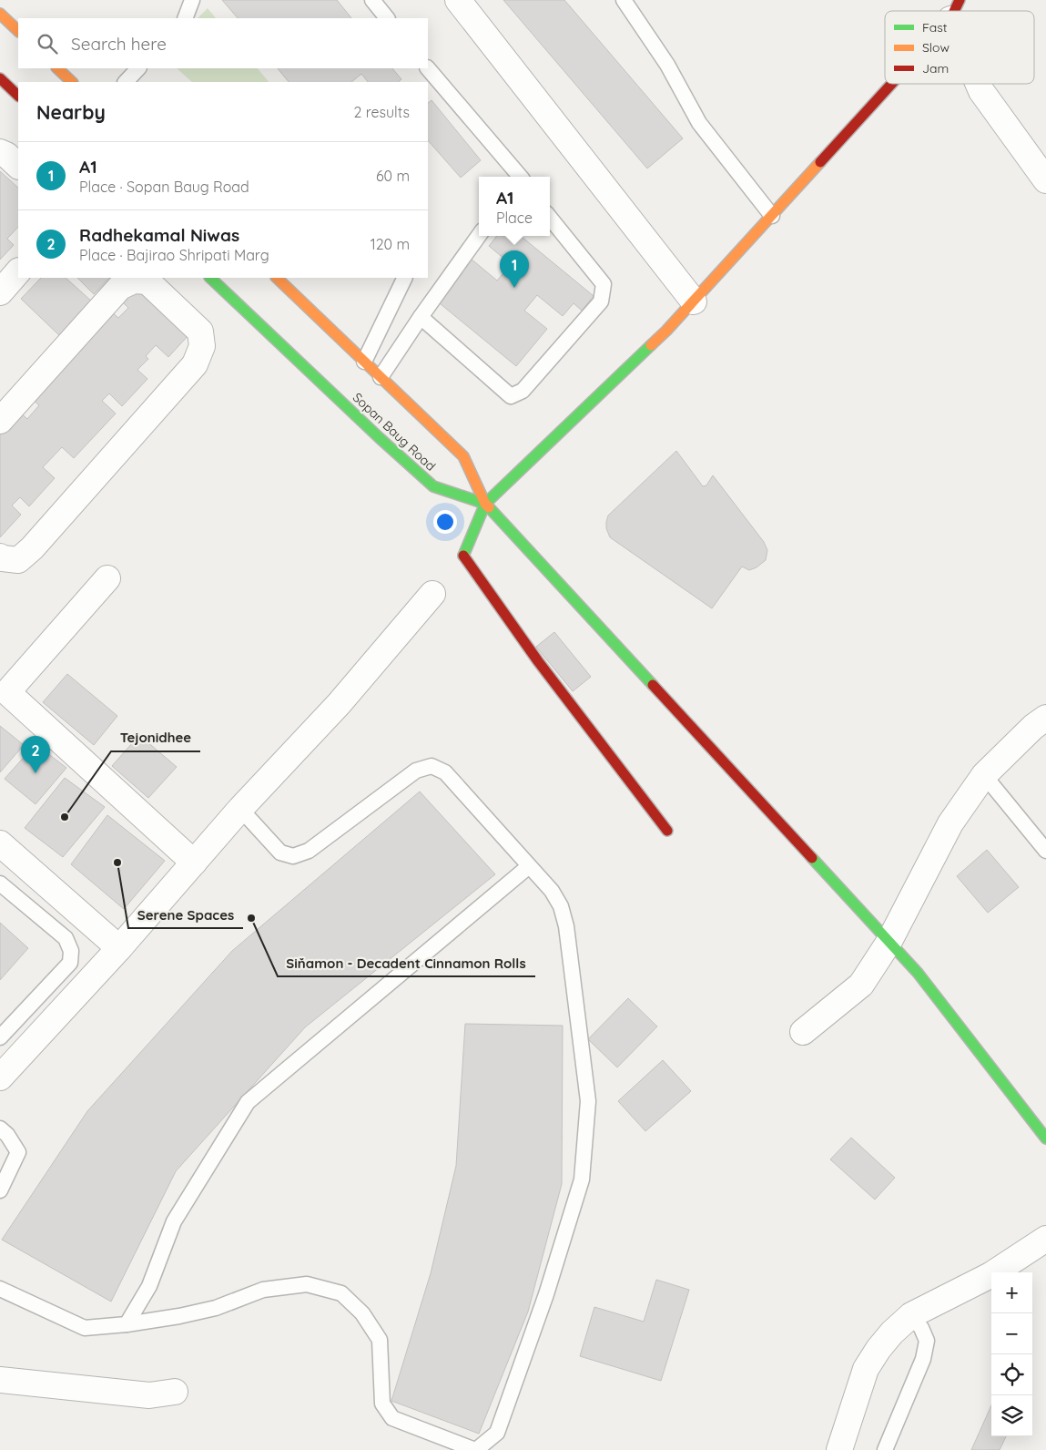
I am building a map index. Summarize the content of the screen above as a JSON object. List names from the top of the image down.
{
  "streets": {
    "street": ["Sopan Baug Road"]
  },
  "places": ["Tejonidhee", "Serene Spaces", "Siňamon - Decadent Cinnamon Rolls"],
  "legend": ["Fast", "Slow", "Jam"],
  "page": {
    "search": "Search here",
    "heading": ["Nearby", "2 results"],
    "list": [
      {
        "mark": "1",
        "name": "A1",
        "note": "Place · Sopan Baug Road",
        "value": "60 m"
      },
      {
        "mark": "2",
        "name": "Radhekamal Niwas",
        "note": "Place · Bajirao Shripati Marg",
        "value": "120 m"
      }
    ],
    "popup": ["A1", "Place"],
    "pins": ["1", "2"],
    "map_buttons": ["+", "−"]
  }
}
